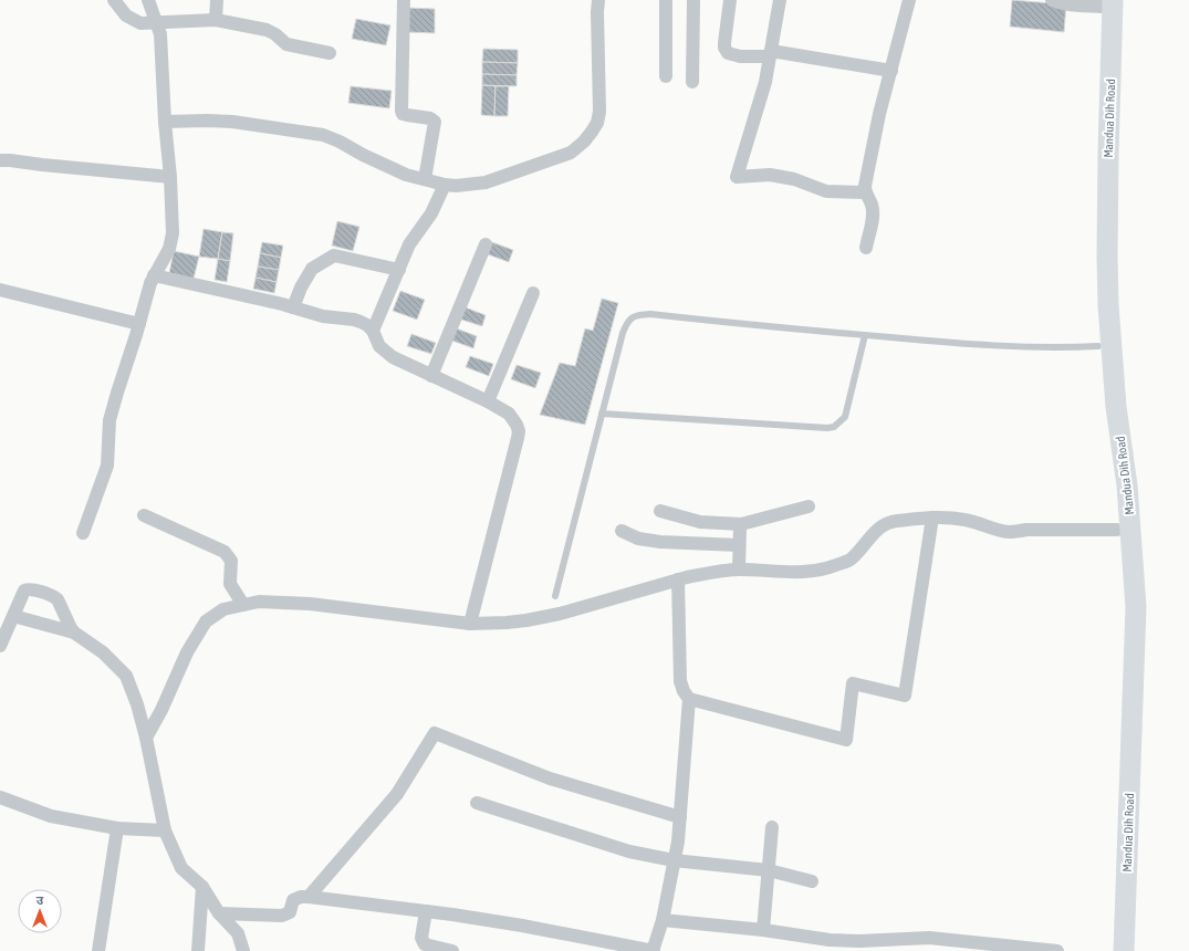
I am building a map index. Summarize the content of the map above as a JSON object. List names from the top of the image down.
{
  "streets": {
    "main road": ["Mandua Dih Road"]
  },
  "north": "top"
}
